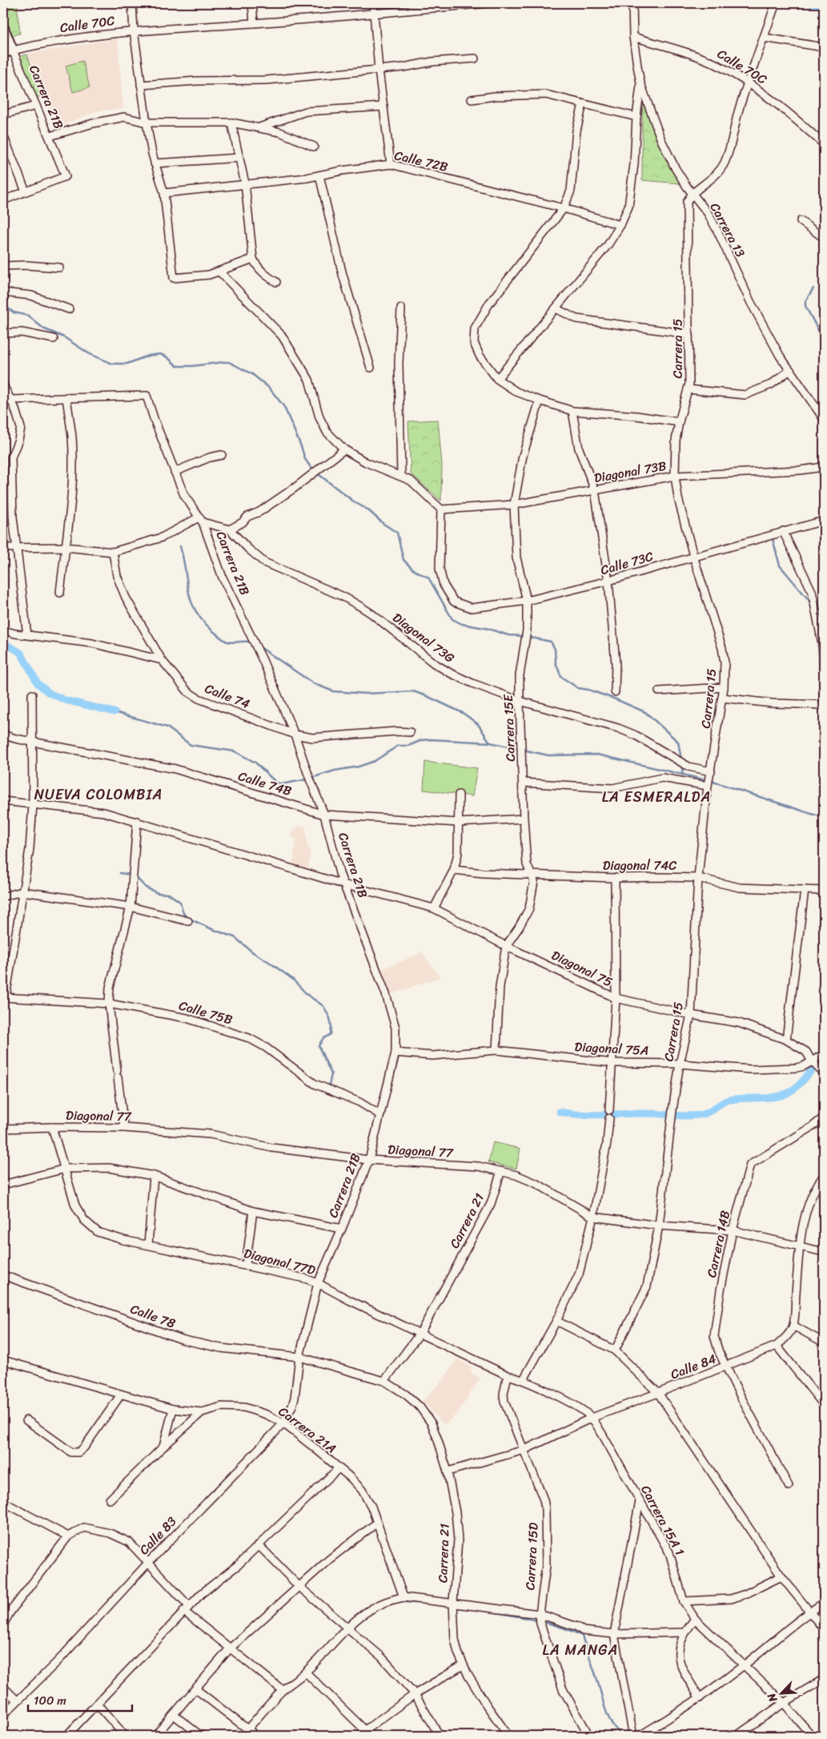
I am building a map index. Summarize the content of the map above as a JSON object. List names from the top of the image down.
{
  "streets": {
    "main road": ["Calle 70C", "Carrera 21B"],
    "street": [
      "Calle 72B",
      "Carrera 13",
      "Carrera 15",
      "Diagonal 73B",
      "Calle 73C",
      "Diagonal 73G",
      "Calle 74",
      "Carrera 15E",
      "Calle 74B",
      "Diagonal 74C",
      "Diagonal 75",
      "Calle 75B",
      "Diagonal 75A",
      "Diagonal 77",
      "Carrera 21",
      "Carrera 14B",
      "Diagonal 77D",
      "Calle 78",
      "Calle 84",
      "Carrera 21A",
      "Carrera 15A 1",
      "Calle 83",
      "Carrera 15D"
    ]
  },
  "crossings": [
    ["Calle 70C", "Carrera 21B"],
    ["Calle 70C", "Carrera 13"],
    ["Carrera 21B", "Calle 74"],
    ["Carrera 21B", "Calle 74B"],
    ["Carrera 21B", "Diagonal 75"],
    ["Carrera 21B", "Calle 75B"],
    ["Carrera 21B", "Diagonal 75A"],
    ["Carrera 21B", "Diagonal 77"],
    ["Carrera 21B", "Carrera 21"],
    ["Carrera 21B", "Diagonal 77D"],
    ["Carrera 21B", "Calle 78"],
    ["Carrera 21B", "Calle 83"],
    ["Carrera 13", "Carrera 15"],
    ["Carrera 15", "Diagonal 73B"],
    ["Carrera 15", "Calle 73C"],
    ["Carrera 15", "Diagonal 73G"],
    ["Carrera 15", "Diagonal 74C"],
    ["Carrera 15", "Diagonal 75"],
    ["Carrera 15", "Diagonal 75A"],
    ["Carrera 15", "Diagonal 77"],
    ["Diagonal 73B", "Calle 73C"],
    ["Diagonal 73B", "Carrera 15E"],
    ["Calle 73C", "Carrera 15E"],
    ["Diagonal 73G", "Carrera 15E"],
    ["Carrera 15E", "Calle 74B"],
    ["Carrera 15E", "Diagonal 74C"],
    ["Carrera 15E", "Diagonal 75"],
    ["Carrera 15E", "Diagonal 75A"],
    ["Diagonal 75", "Diagonal 75A"],
    ["Diagonal 77", "Carrera 21"],
    ["Diagonal 77", "Carrera 14B"],
    ["Diagonal 77", "Diagonal 77D"],
    ["Carrera 21", "Diagonal 77D"],
    ["Carrera 21", "Calle 78"],
    ["Carrera 21", "Calle 84"],
    ["Carrera 21", "Calle 83"],
    ["Carrera 14B", "Calle 84"],
    ["Diagonal 77D", "Calle 84"],
    ["Diagonal 77D", "Carrera 15A 1"],
    ["Diagonal 77D", "Carrera 15D"],
    ["Calle 78", "Calle 83"],
    ["Calle 84", "Carrera 15A 1"],
    ["Calle 84", "Carrera 15D"],
    ["Carrera 21A", "Calle 83"]
  ],
  "districts": ["NUEVA COLOMBIA", "LA ESMERALDA", "LA MANGA"],
  "scale_bar": "100 m",
  "north": "bottom left"
}
